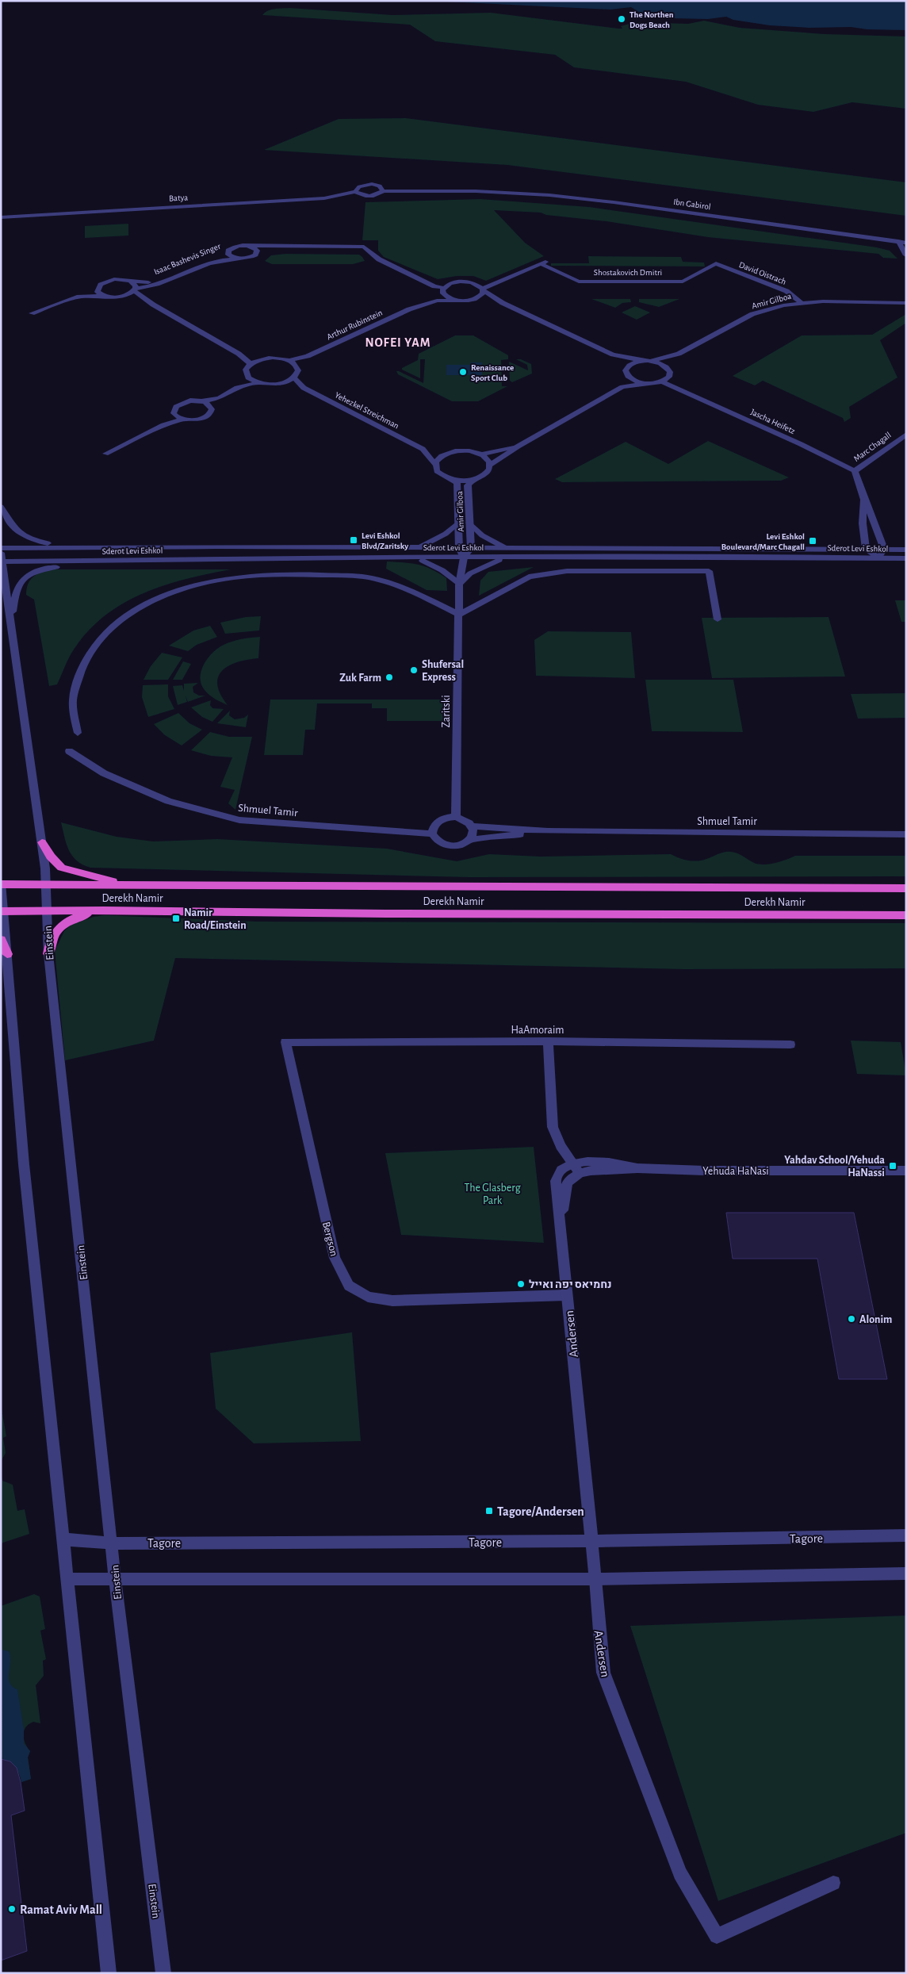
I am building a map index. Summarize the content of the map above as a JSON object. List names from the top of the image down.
{
  "streets": {
    "highway": ["Derekh Namir"],
    "street": [
      "Batya",
      "Ibn Gabirol",
      "Isaac Bashevis Singer",
      "Shostakovich Dmitri",
      "David Oistrach",
      "Amir Gilboa",
      "Arthur Rubinstein",
      "Yehezkel Streichman",
      "Jascha Heifetz",
      "Marc Chagall",
      "Sderot Levi Eshkol",
      "Zaritski",
      "Shmuel Tamir",
      "Einstein",
      "HaAmoraim",
      "Yehuda HaNasi",
      "Bergson",
      "Andersen",
      "Tagore"
    ]
  },
  "crossings": [
    ["Shostakovich Dmitri", "David Oistrach"],
    ["Shostakovich Dmitri", "Arthur Rubinstein"],
    ["David Oistrach", "Amir Gilboa"],
    ["Amir Gilboa", "Sderot Levi Eshkol"],
    ["Amir Gilboa", "Zaritski"],
    ["Jascha Heifetz", "Marc Chagall"],
    ["Marc Chagall", "Sderot Levi Eshkol"],
    ["Sderot Levi Eshkol", "Zaritski"],
    ["Sderot Levi Eshkol", "Einstein"],
    ["Zaritski", "Shmuel Tamir"],
    ["Derekh Namir", "Einstein"],
    ["Einstein", "Tagore"],
    ["HaAmoraim", "Bergson"],
    ["Yehuda HaNasi", "Andersen"],
    ["Bergson", "Andersen"],
    ["Andersen", "Tagore"]
  ],
  "districts": ["NOFEI YAM"],
  "parks": ["The Glasberg Park"],
  "places": {
    "other": [
      "The Northen Dogs Beach",
      "Renaissance Sport Club",
      "Shufersal Express",
      "Zuk Farm",
      "נחמיאס יפה ואייל",
      "Alonim",
      "Ramat Aviv Mall"
    ],
    "transit": [
      "Levi Eshkol Blvd/Zaritsky",
      "Levi Eshkol Boulevard/Marc Chagall",
      "Namir Road/Einstein",
      "Yahdav School/Yehuda HaNassi",
      "Tagore/Andersen"
    ]
  }
}
